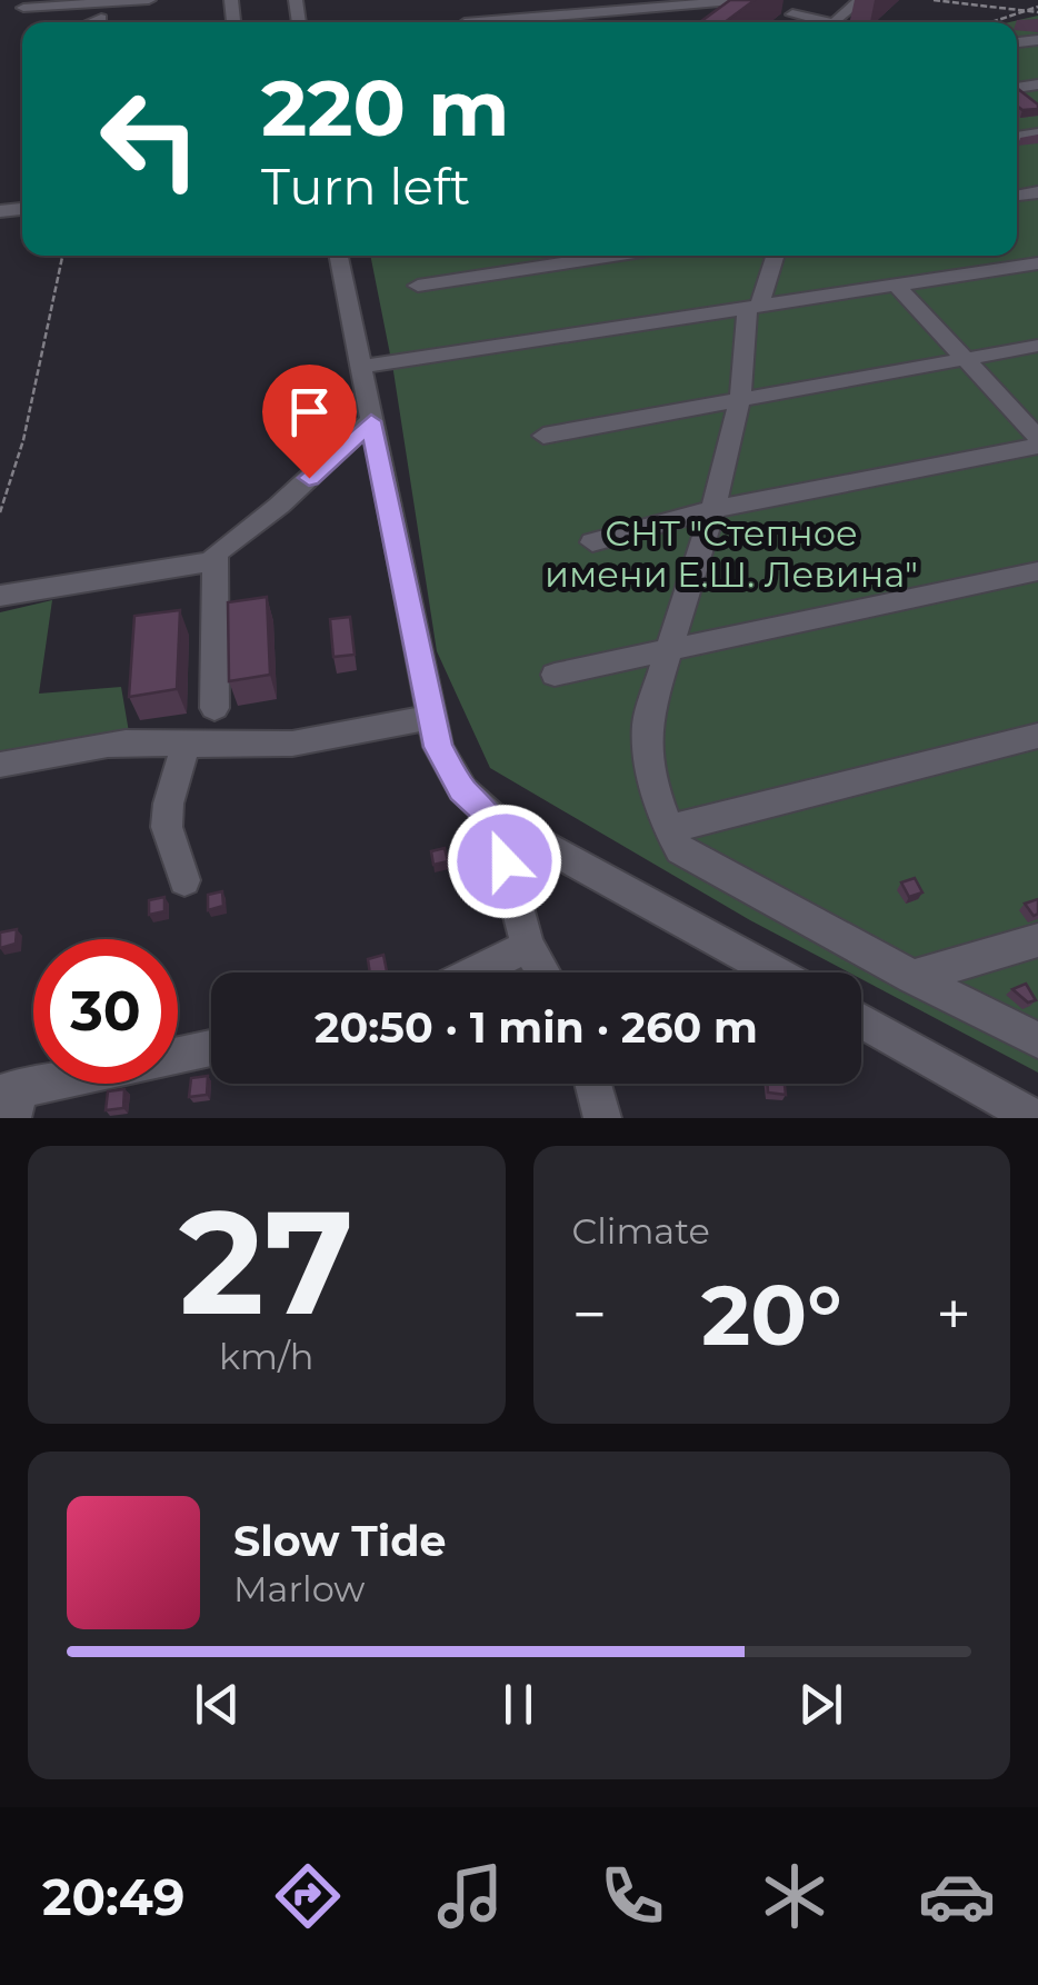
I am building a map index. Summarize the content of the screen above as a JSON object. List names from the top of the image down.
{
  "parks": ["СНТ \"Степное имени Е.Ш. Левина\""],
  "page": {
    "turn": ["220 m", "Turn left"],
    "limit": "30",
    "trip": "20:50 · 1 min · 260 m",
    "tile": [
      ["27", "km/h"],
      "Climate"
    ],
    "heat": ["−", "20°", "+"],
    "song": ["Slow Tide", "Marlow"],
    "tabs": "20:49"
  }
}
